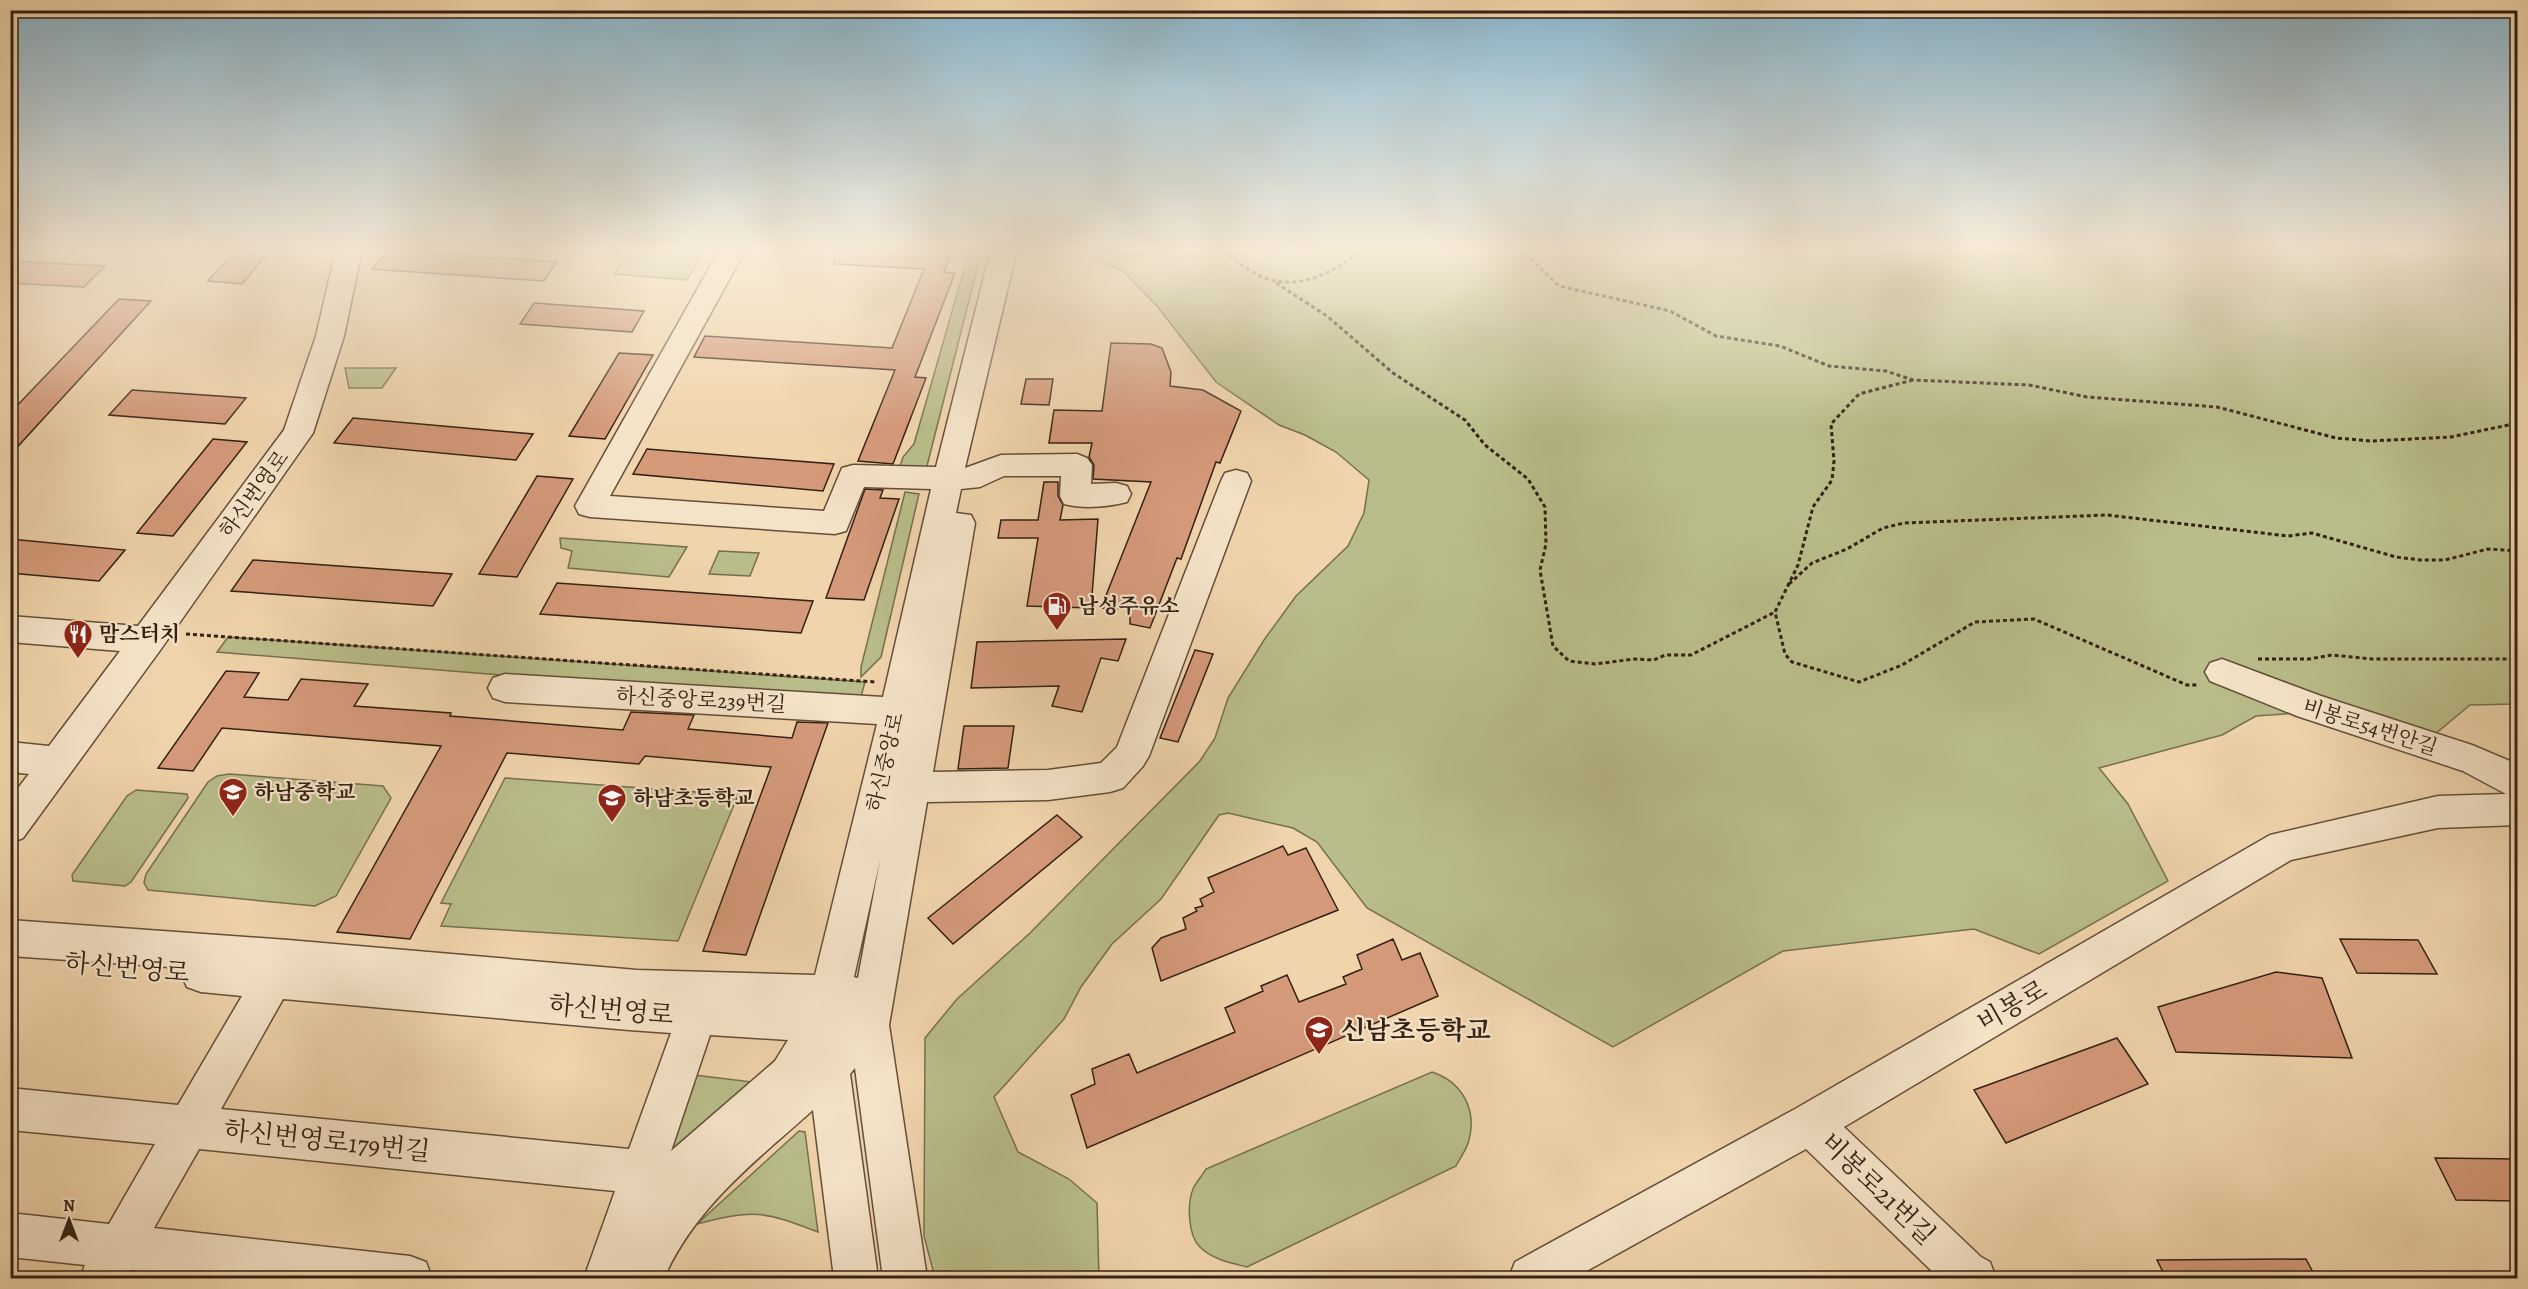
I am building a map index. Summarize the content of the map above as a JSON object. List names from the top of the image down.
{
  "streets": {
    "street": [
      "하신번영로",
      "하신중앙로239번길",
      "비봉로54번안길",
      "하신중앙로",
      "비봉로",
      "하신번영로179번길",
      "비봉로21번길"
    ]
  },
  "crossings": [
    ["하신번영로", "하신중앙로"],
    ["하신중앙로239번길", "하신중앙로"],
    ["비봉로", "비봉로21번길"]
  ],
  "places": {
    "fuel station": ["남성주유소"],
    "restaurant": ["맘스터치"],
    "school or university": ["하남중학교", "하남초등학교", "신남초등학교"]
  },
  "north": "top"
}
